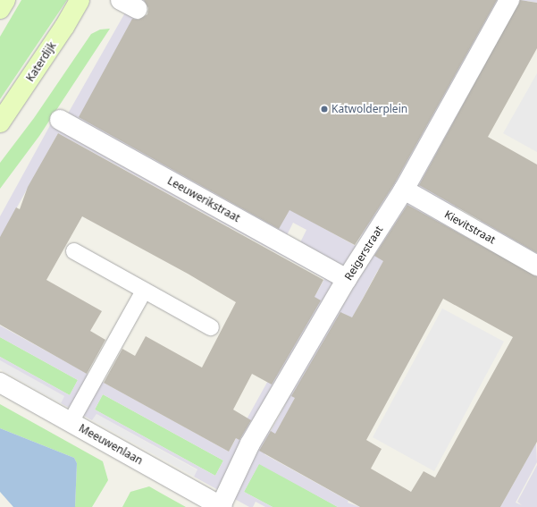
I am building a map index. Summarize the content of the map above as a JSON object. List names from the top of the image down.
{
  "streets": {
    "main road": ["Katerdijk"],
    "street": [
      "Leeuwerikstraat",
      "Kievitstraat",
      "Reigerstraat",
      "Meeuwenlaan"
    ]
  },
  "crossings": [
    ["Leeuwerikstraat", "Reigerstraat"],
    ["Kievitstraat", "Reigerstraat"],
    ["Reigerstraat", "Meeuwenlaan"]
  ],
  "places": ["Katwolderplein"]
}
